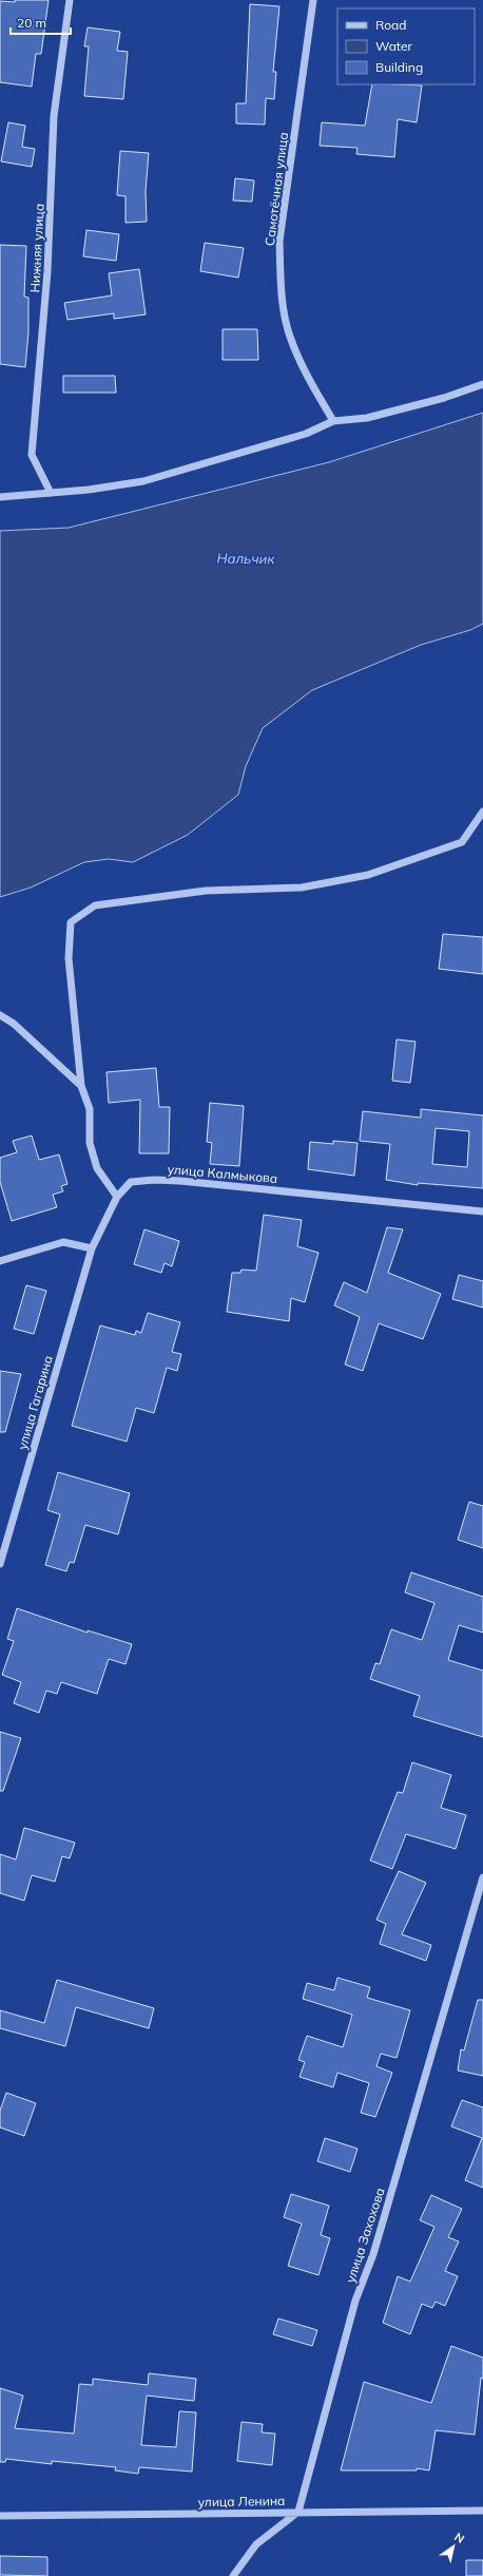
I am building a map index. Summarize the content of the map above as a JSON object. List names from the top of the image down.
{
  "streets": {
    "street": [
      "Самотёчная улица",
      "Нижняя улица",
      "улица Калмыкова",
      "улица Гагарина",
      "улица Захохова",
      "улица Ленина"
    ]
  },
  "crossings": [
    ["улица Калмыкова", "улица Гагарина"],
    ["улица Захохова", "улица Ленина"]
  ],
  "water": ["Нальчик"],
  "legend": ["Road", "Water", "Building"],
  "scale_bar": "20 m",
  "north": "top right"
}
